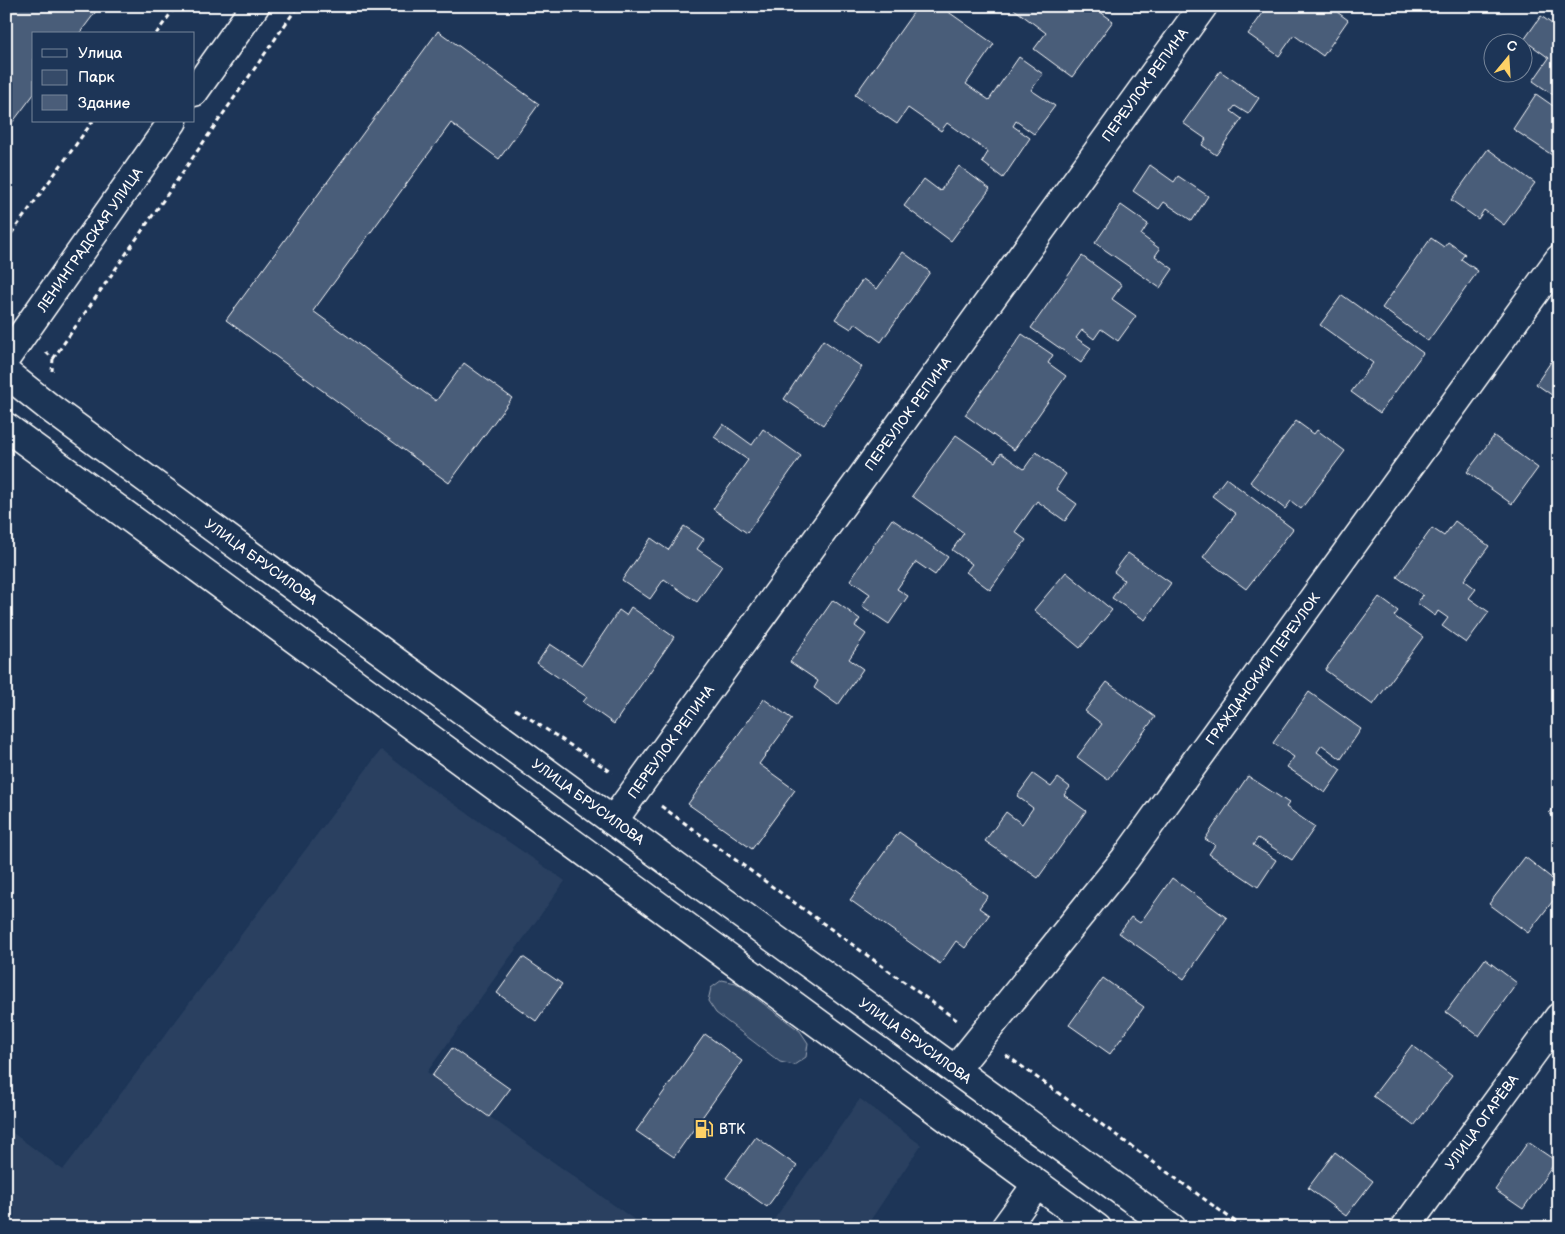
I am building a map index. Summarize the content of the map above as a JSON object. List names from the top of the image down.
{
  "streets": {
    "main road": [
      "ПЕРЕУЛОК РЕПИНА",
      "ЛЕНИНГРАДСКАЯ УЛИЦА",
      "УЛИЦА БРУСИЛОВА",
      "ГРАЖДАНСКИЙ ПЕРЕУЛОК",
      "УЛИЦА ОГАРЁВА"
    ]
  },
  "crossings": [
    ["ПЕРЕУЛОК РЕПИНА", "УЛИЦА БРУСИЛОВА"],
    ["УЛИЦА БРУСИЛОВА", "ГРАЖДАНСКИЙ ПЕРЕУЛОК"]
  ],
  "places": {
    "fuel station": ["ВТК"]
  },
  "legend": ["Улица", "Парк", "Здание"],
  "north": "top"
}
